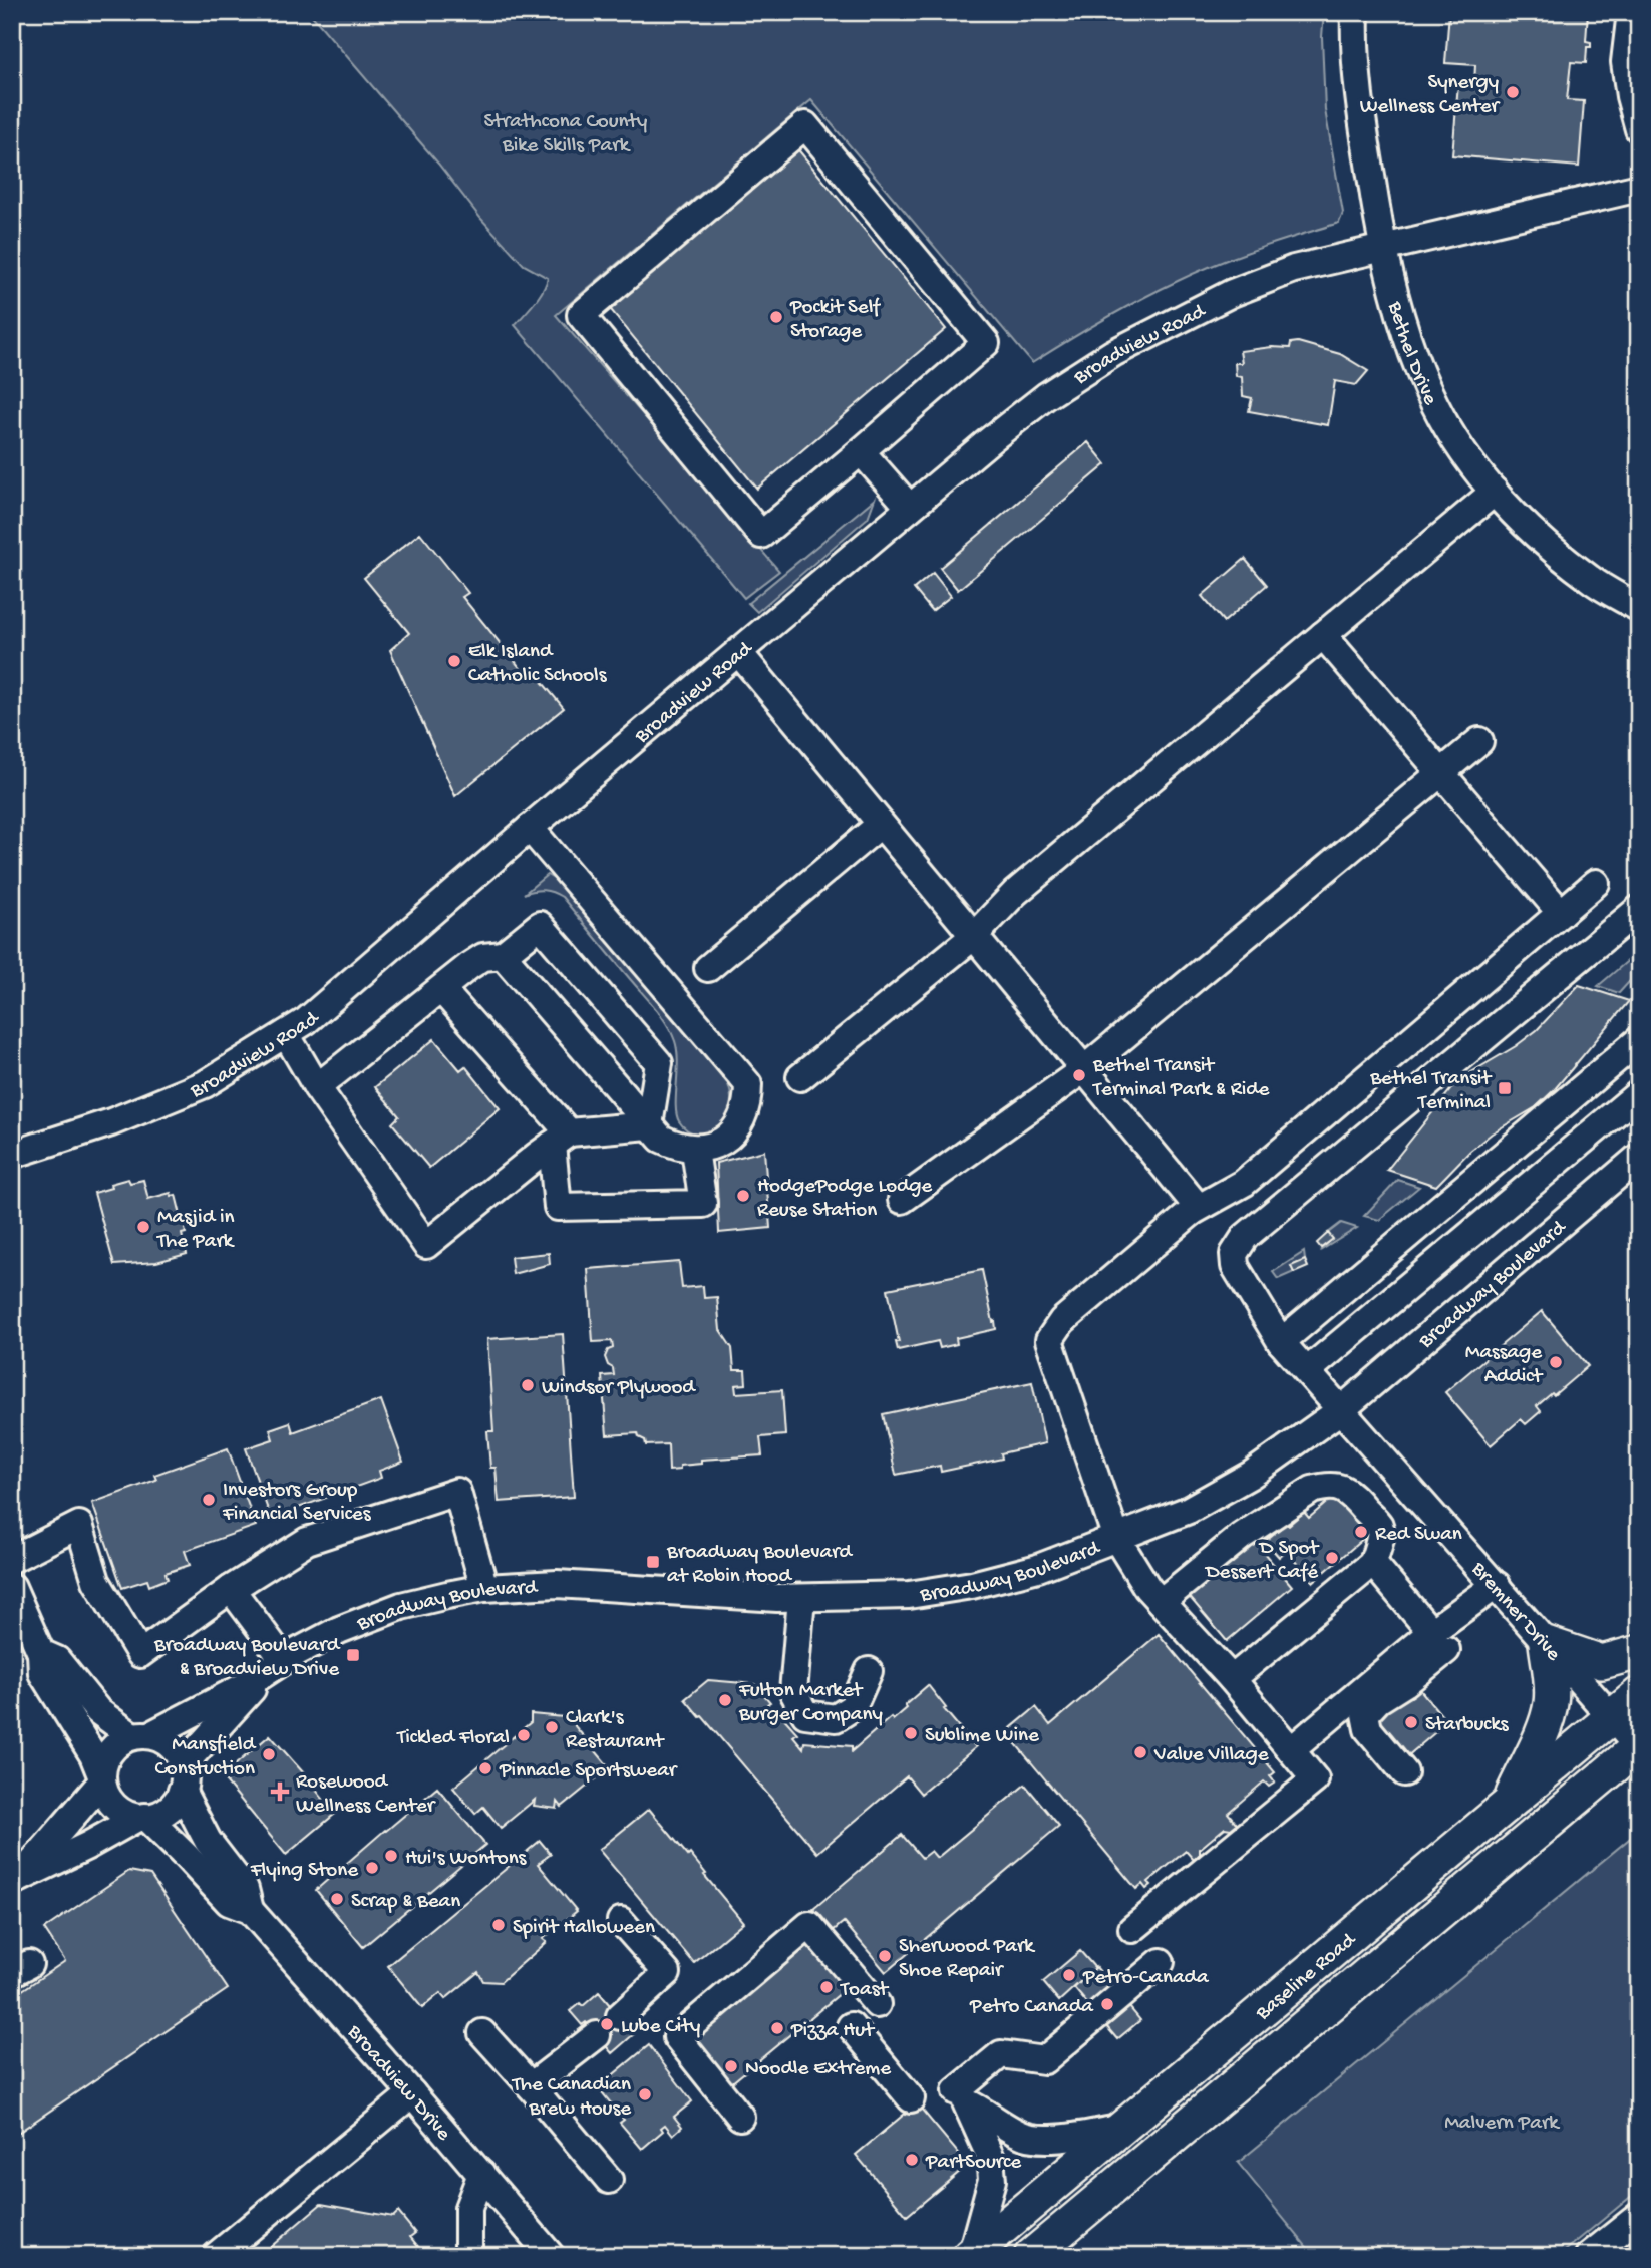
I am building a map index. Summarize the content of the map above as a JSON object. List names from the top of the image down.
{
  "streets": {
    "main road": ["Baseline Road"],
    "street": [
      "Broadview Road",
      "Bethel Drive",
      "Broadway Boulevard",
      "Bremner Drive",
      "Broadview Drive"
    ]
  },
  "crossings": [
    ["Broadview Road", "Bethel Drive"],
    ["Broadway Boulevard", "Bremner Drive"],
    ["Broadway Boulevard", "Broadview Drive"],
    ["Bremner Drive", "Baseline Road"]
  ],
  "parks": ["Strathcona County Bike Skills Park", "Malvern Park"],
  "places": {
    "other": [
      "Synergy Wellness Center",
      "Pockit Self Storage",
      "Elk Island Catholic Schools",
      "Bethel Transit Terminal Park & Ride",
      "HodgePodge Lodge Reuse Station",
      "Masjid in The Park",
      "Massage Addict",
      "Windsor Plywood",
      "Investors Group Financial Services",
      "Red Swan",
      "D Spot Dessert Café",
      "Fulton Market Burger Company",
      "Starbucks",
      "Clark's Restaurant",
      "Sublime Wine",
      "Tickled Floral",
      "Value Village",
      "Mansfield Constuction",
      "Pinnacle Sportswear",
      "Hui's Wontons",
      "Flying Stone",
      "Scrap & Bean",
      "Spirit Halloween",
      "Sherwood Park Shoe Repair",
      "Petro-Canada",
      "Toast",
      "Petro Canada",
      "Lube City",
      "Pizza Hut",
      "Noodle Extreme",
      "The Canadian Brew House",
      "PartSource"
    ],
    "transit": ["Bethel Transit Terminal", "Broadway Boulevard at Robin Hood", "Broadway Boulevard & Broadview Drive"],
    "health": ["Rosewood Wellness Center"]
  }
}
